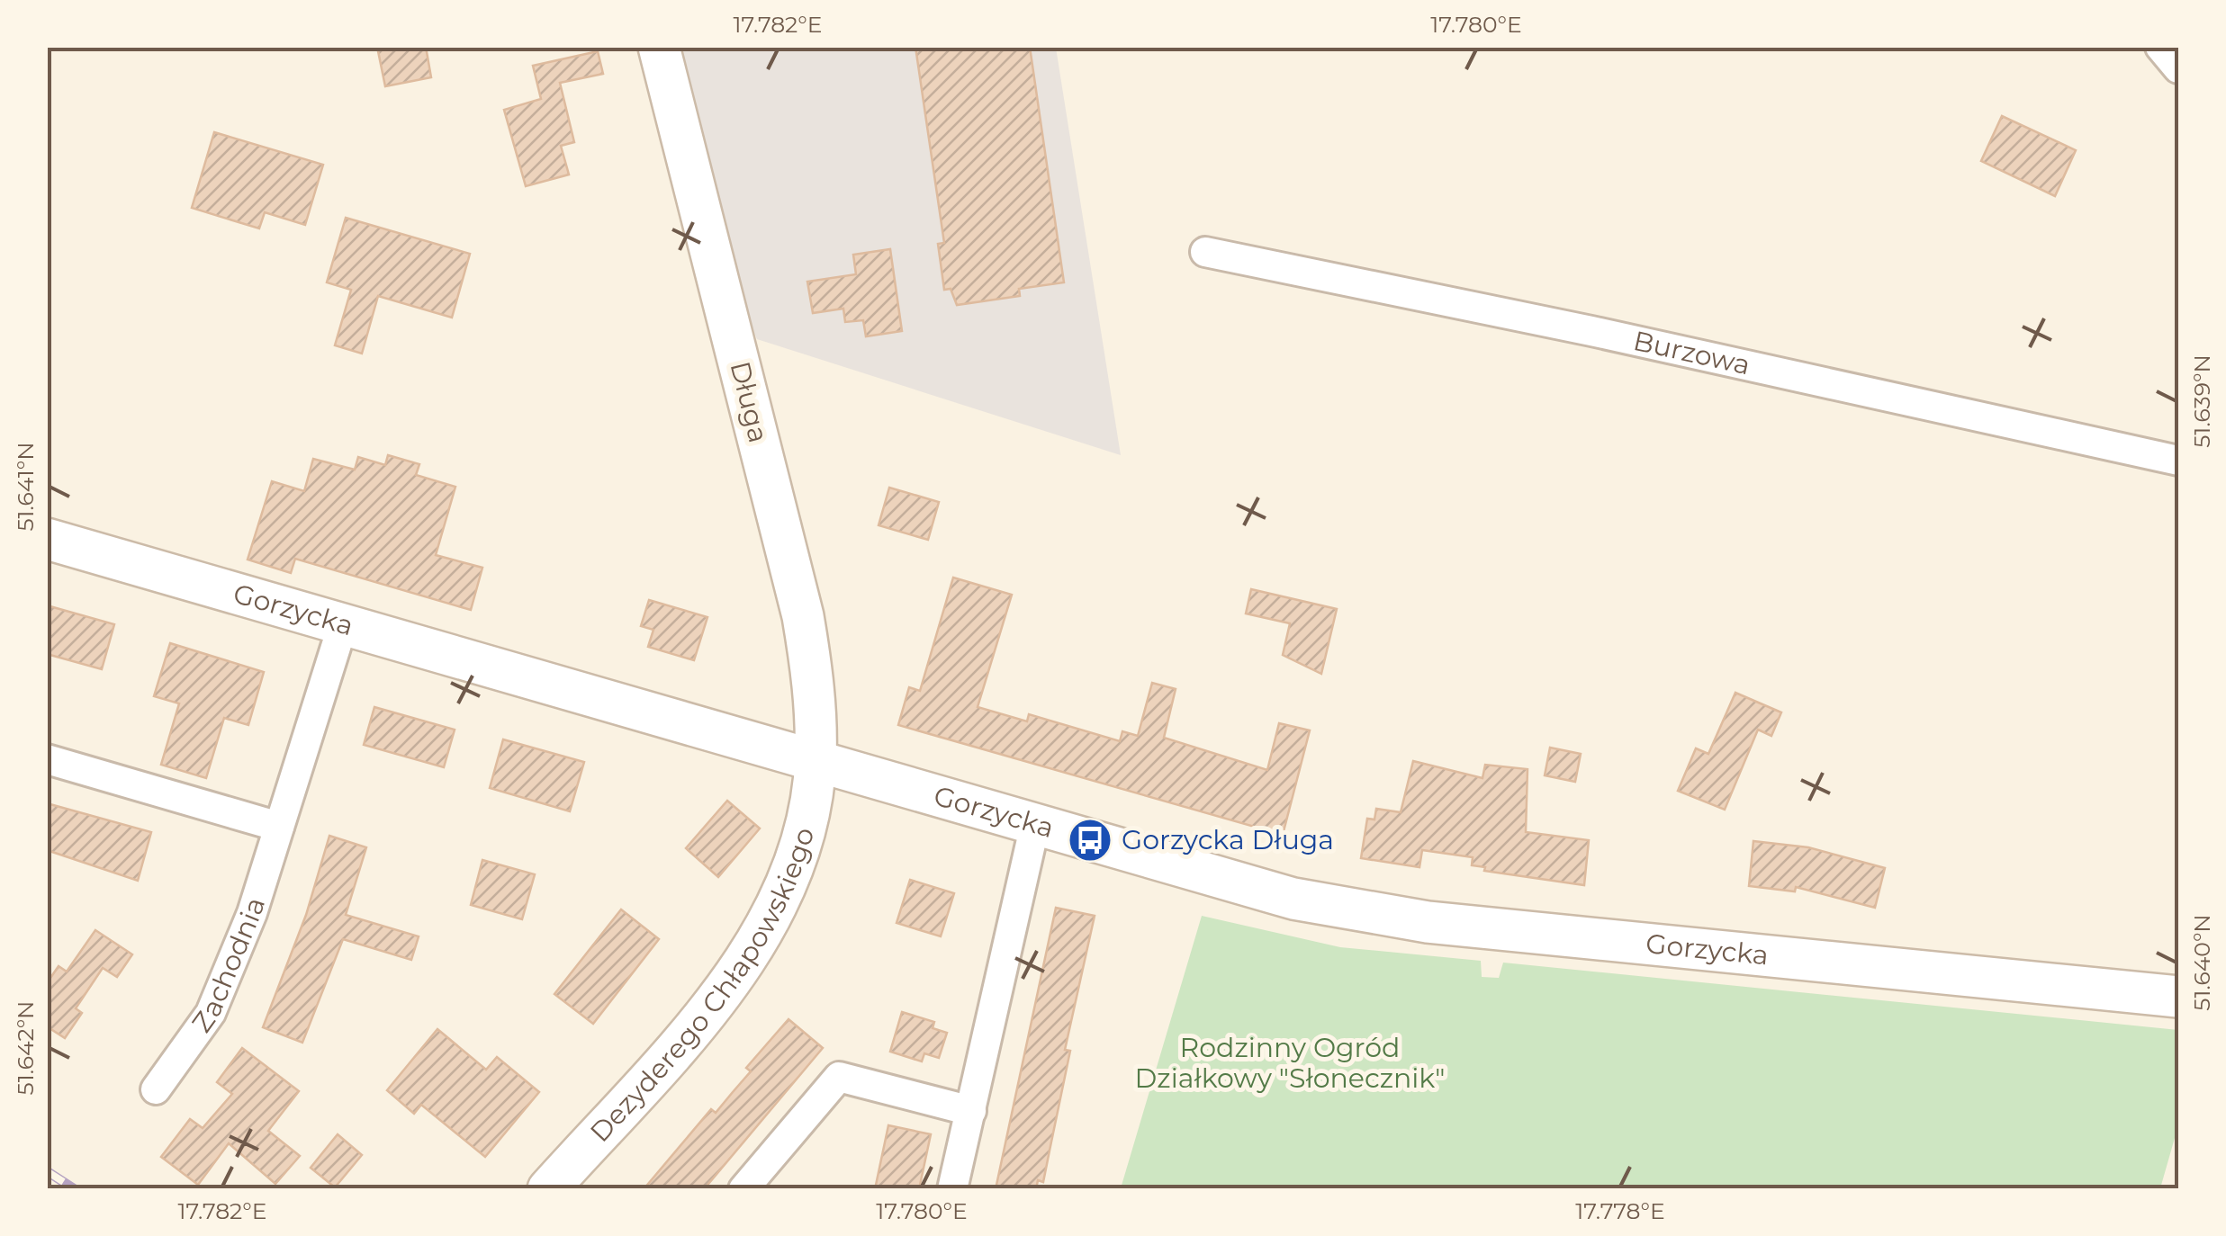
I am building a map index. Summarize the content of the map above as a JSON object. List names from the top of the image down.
{
  "streets": {
    "street": [
      "Burzowa",
      "Długa",
      "Gorzycka",
      "Zachodnia",
      "Dezyderego Chłapowskiego"
    ]
  },
  "crossings": [
    ["Długa", "Gorzycka"],
    ["Długa", "Dezyderego Chłapowskiego"],
    ["Gorzycka", "Zachodnia"],
    ["Gorzycka", "Dezyderego Chłapowskiego"]
  ],
  "parks": ["Rodzinny Ogród Działkowy \"Słonecznik\""],
  "places": {
    "bus stop": ["Gorzycka Długa"]
  },
  "coordinates": [
    "17.782°E",
    "17.780°E",
    "51.639°N",
    "51.641°N",
    "51.640°N",
    "51.642°N",
    "17.778°E"
  ]
}
